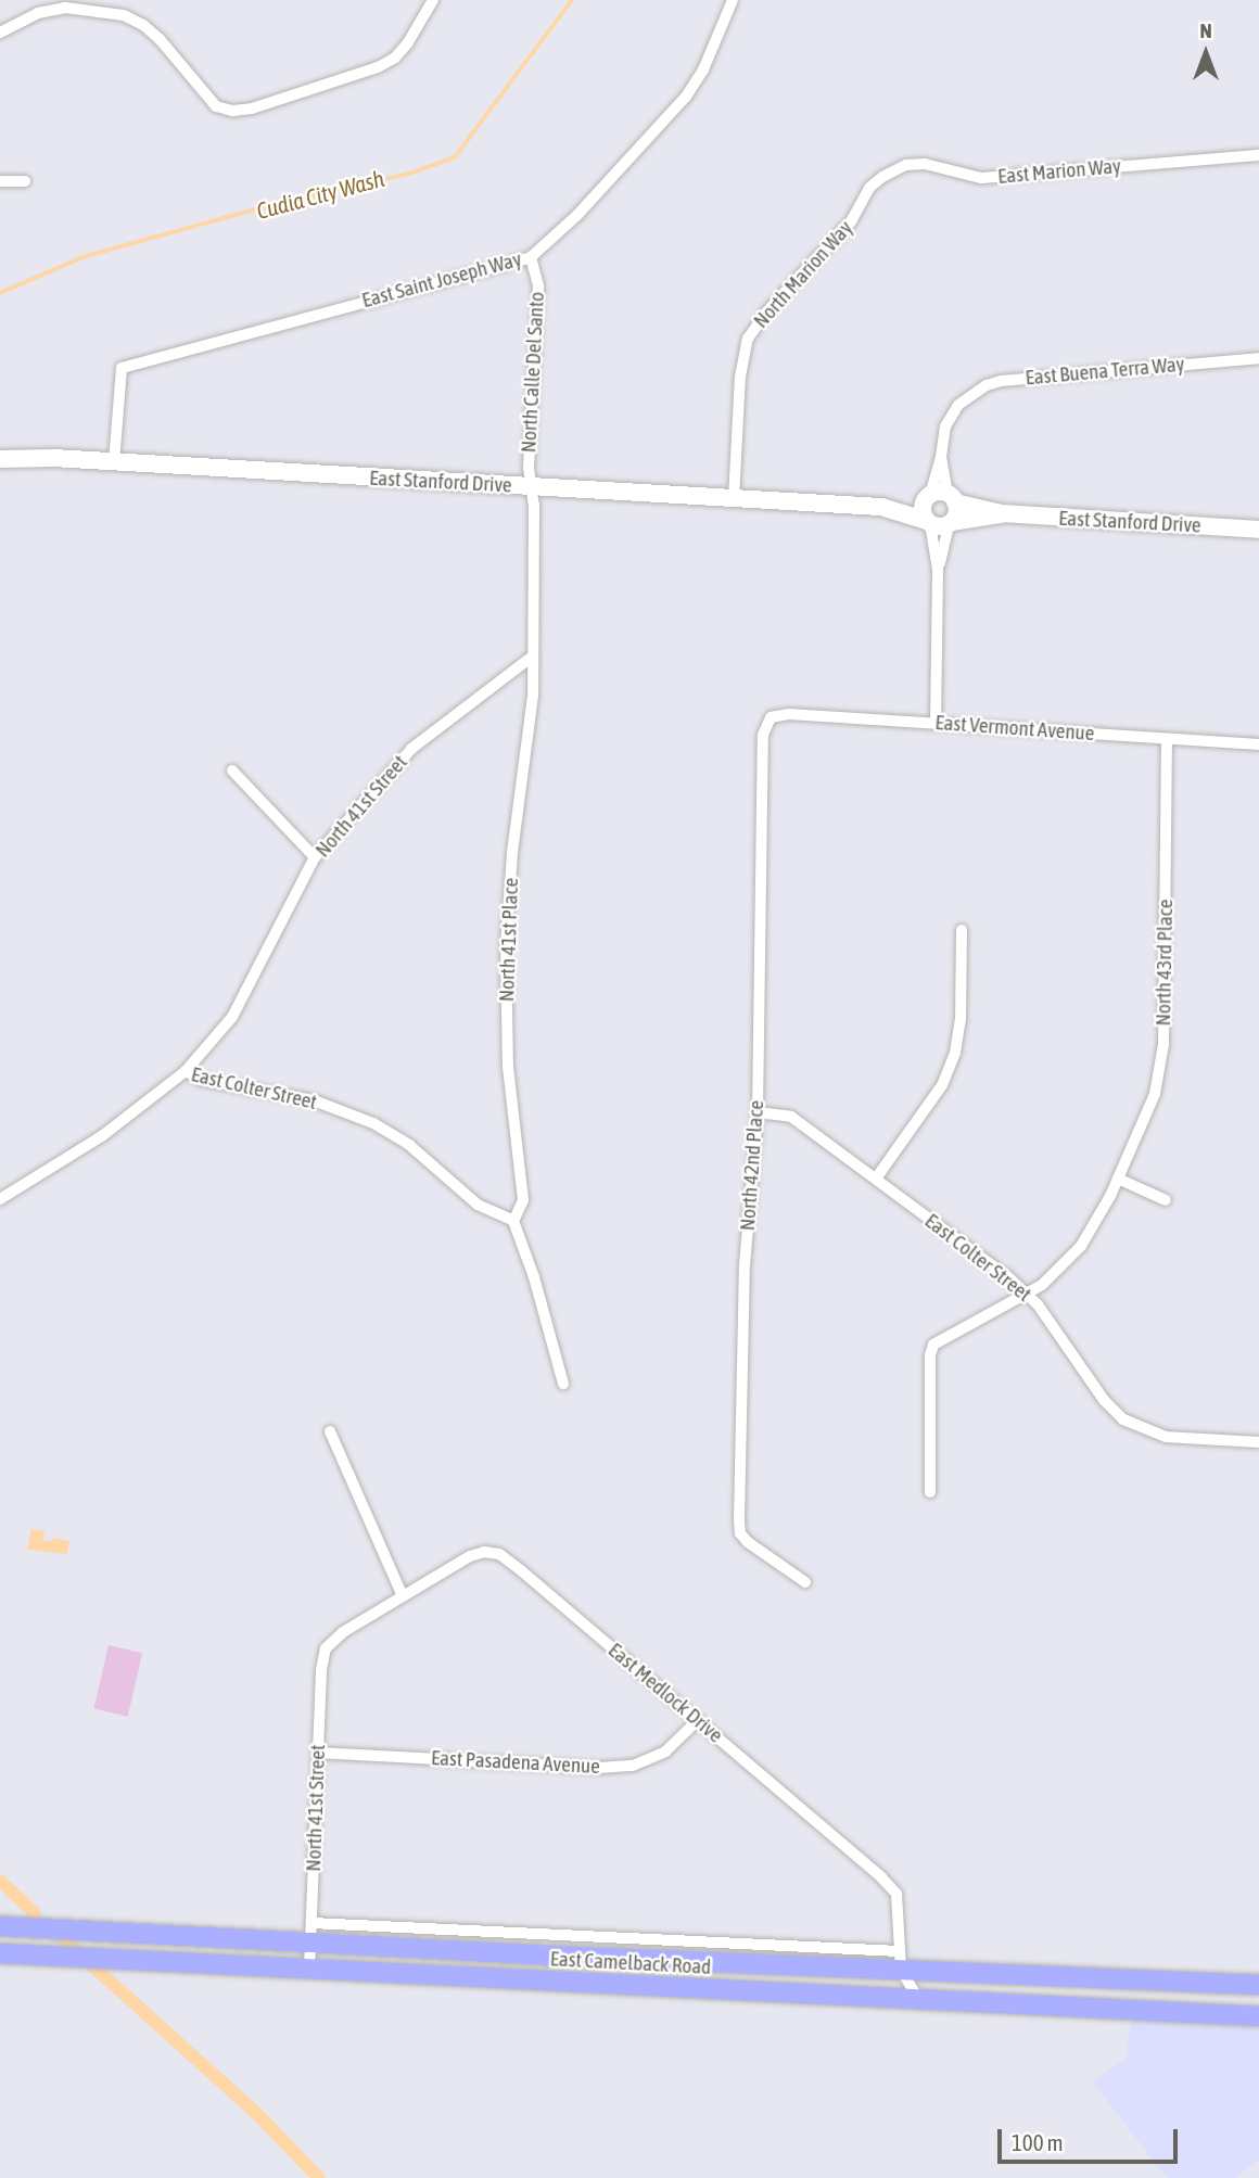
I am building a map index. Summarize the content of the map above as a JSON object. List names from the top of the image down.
{
  "streets": {
    "main road": ["East Camelback Road"],
    "street": [
      "East Marion Way",
      "North Marion Way",
      "East Saint Joseph Way",
      "East Buena Terra Way",
      "North Calle Del Santo",
      "East Stanford Drive",
      "East Vermont Avenue",
      "North 41st Street",
      "North 41st Place",
      "North 43rd Place",
      "East Colter Street",
      "North 42nd Place",
      "East Medlock Drive",
      "East Pasadena Avenue"
    ]
  },
  "crossings": [
    ["East Marion Way", "North Marion Way"],
    ["North Marion Way", "East Stanford Drive"],
    ["East Saint Joseph Way", "North Calle Del Santo"],
    ["East Saint Joseph Way", "East Stanford Drive"],
    ["East Buena Terra Way", "East Stanford Drive"],
    ["North Calle Del Santo", "East Stanford Drive"],
    ["North Calle Del Santo", "North 41st Place"],
    ["East Stanford Drive", "North 41st Place"],
    ["East Vermont Avenue", "North 43rd Place"],
    ["East Vermont Avenue", "North 42nd Place"],
    ["North 41st Street", "North 41st Place"],
    ["North 41st Street", "East Colter Street"],
    ["North 41st Street", "East Medlock Drive"],
    ["North 41st Street", "East Pasadena Avenue"],
    ["North 41st Street", "East Camelback Road"],
    ["North 41st Place", "East Colter Street"],
    ["North 43rd Place", "East Colter Street"],
    ["East Colter Street", "North 42nd Place"],
    ["East Medlock Drive", "East Pasadena Avenue"],
    ["East Medlock Drive", "East Camelback Road"]
  ],
  "water": ["Cudia City Wash"],
  "scale_bar": "100 m",
  "north": "top"
}
